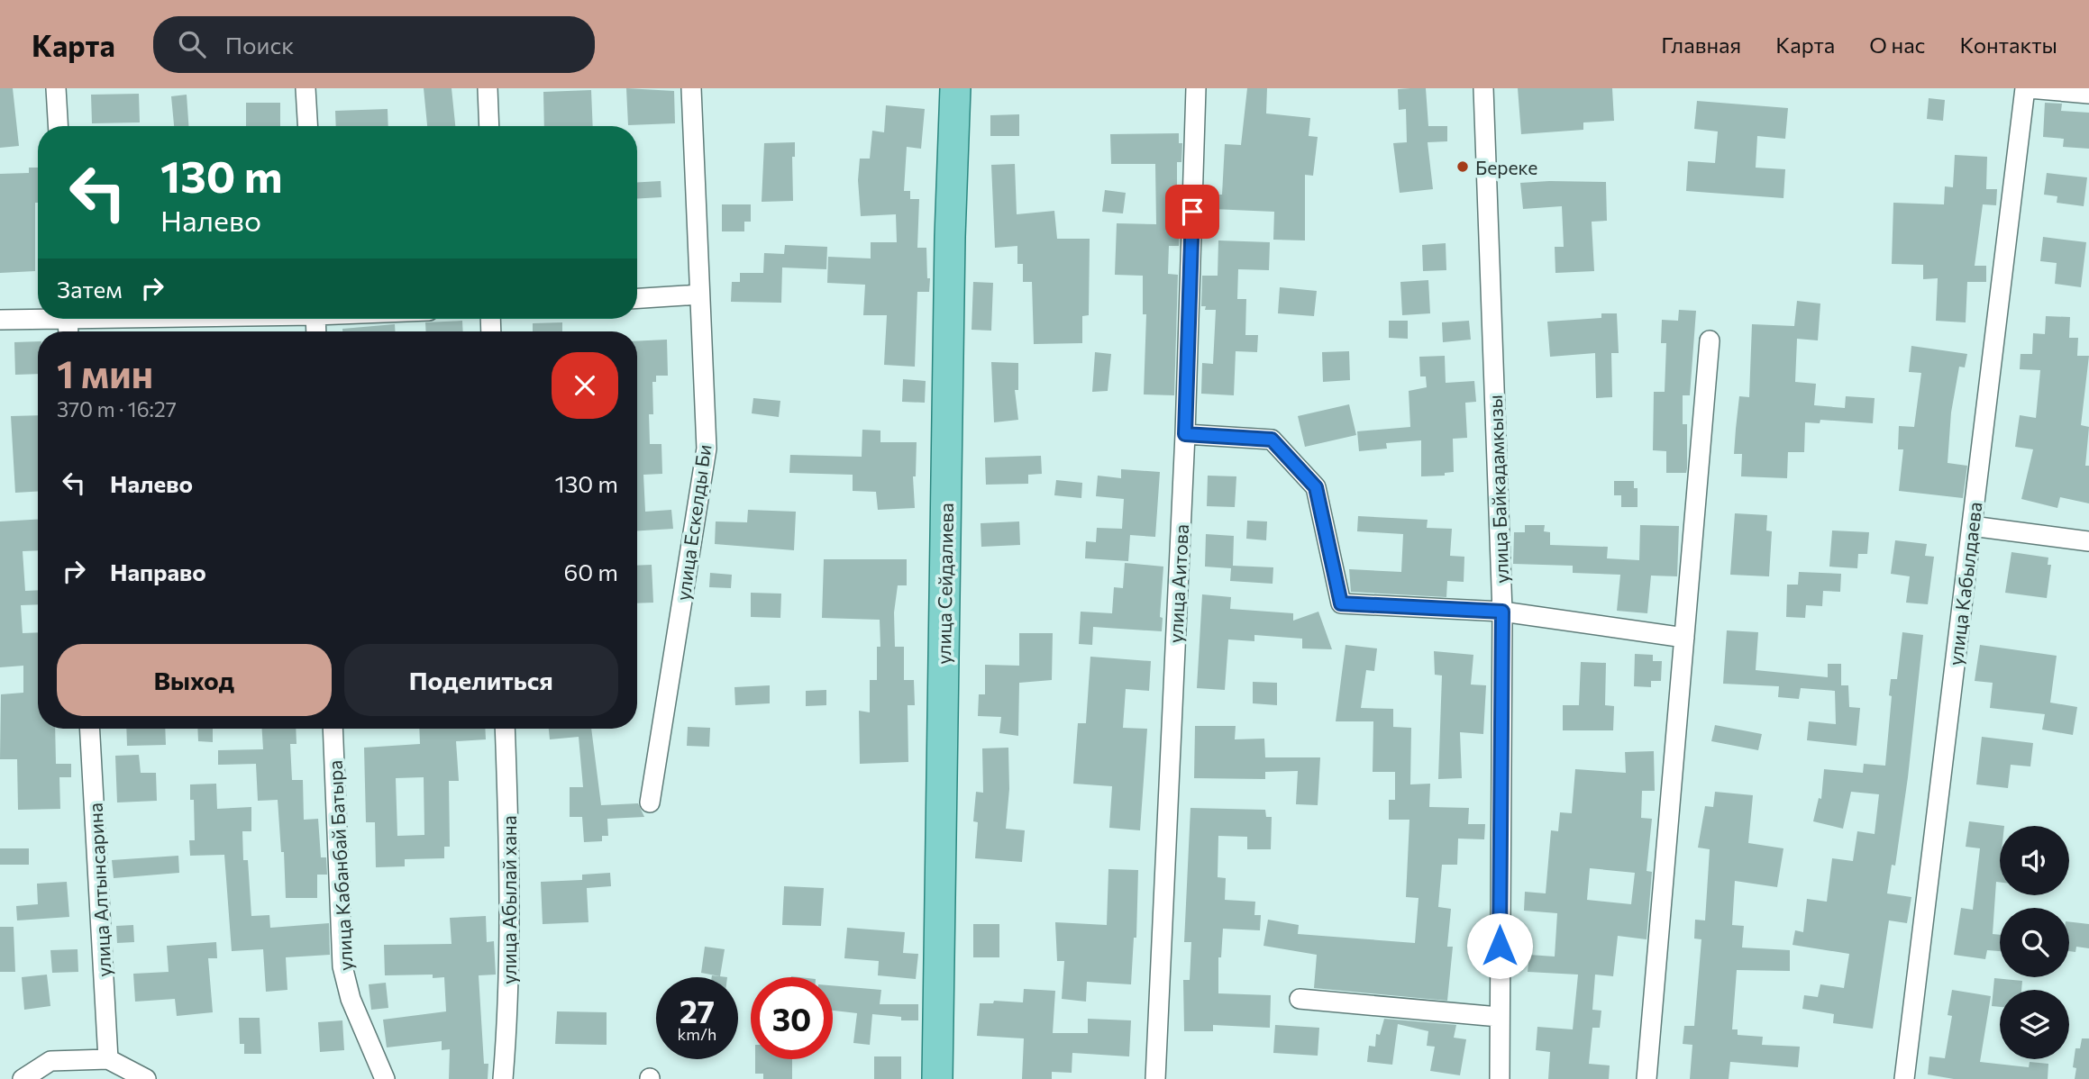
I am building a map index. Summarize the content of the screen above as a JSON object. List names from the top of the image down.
{
  "streets": {
    "main road": ["улица Сейдалиева"],
    "street": [
      "улица Байкадамкызы",
      "улица Ескелды Би",
      "улица Аитова",
      "улица Кабылдаева",
      "улица Кабанбай Батыра",
      "улица Алтынсарина",
      "улица Абылай хана"
    ]
  },
  "places": ["Береке"],
  "page": {
    "header": "Карта",
    "search": "Поиск",
    "nav": [
      "Главная",
      "Карта",
      "О нас",
      "Контакты"
    ],
    "turn": ["130 m", "Налево"],
    "then": "Затем",
    "heading": ["1 мин", "370 m · 16:27"],
    "list": [
      {
        "name": "Налево",
        "value": "130 m"
      },
      {
        "name": "Направо",
        "value": "60 m"
      }
    ],
    "buttons": ["Выход", "Поделиться"],
    "speed": "27 km/h",
    "limit": "30"
  }
}
